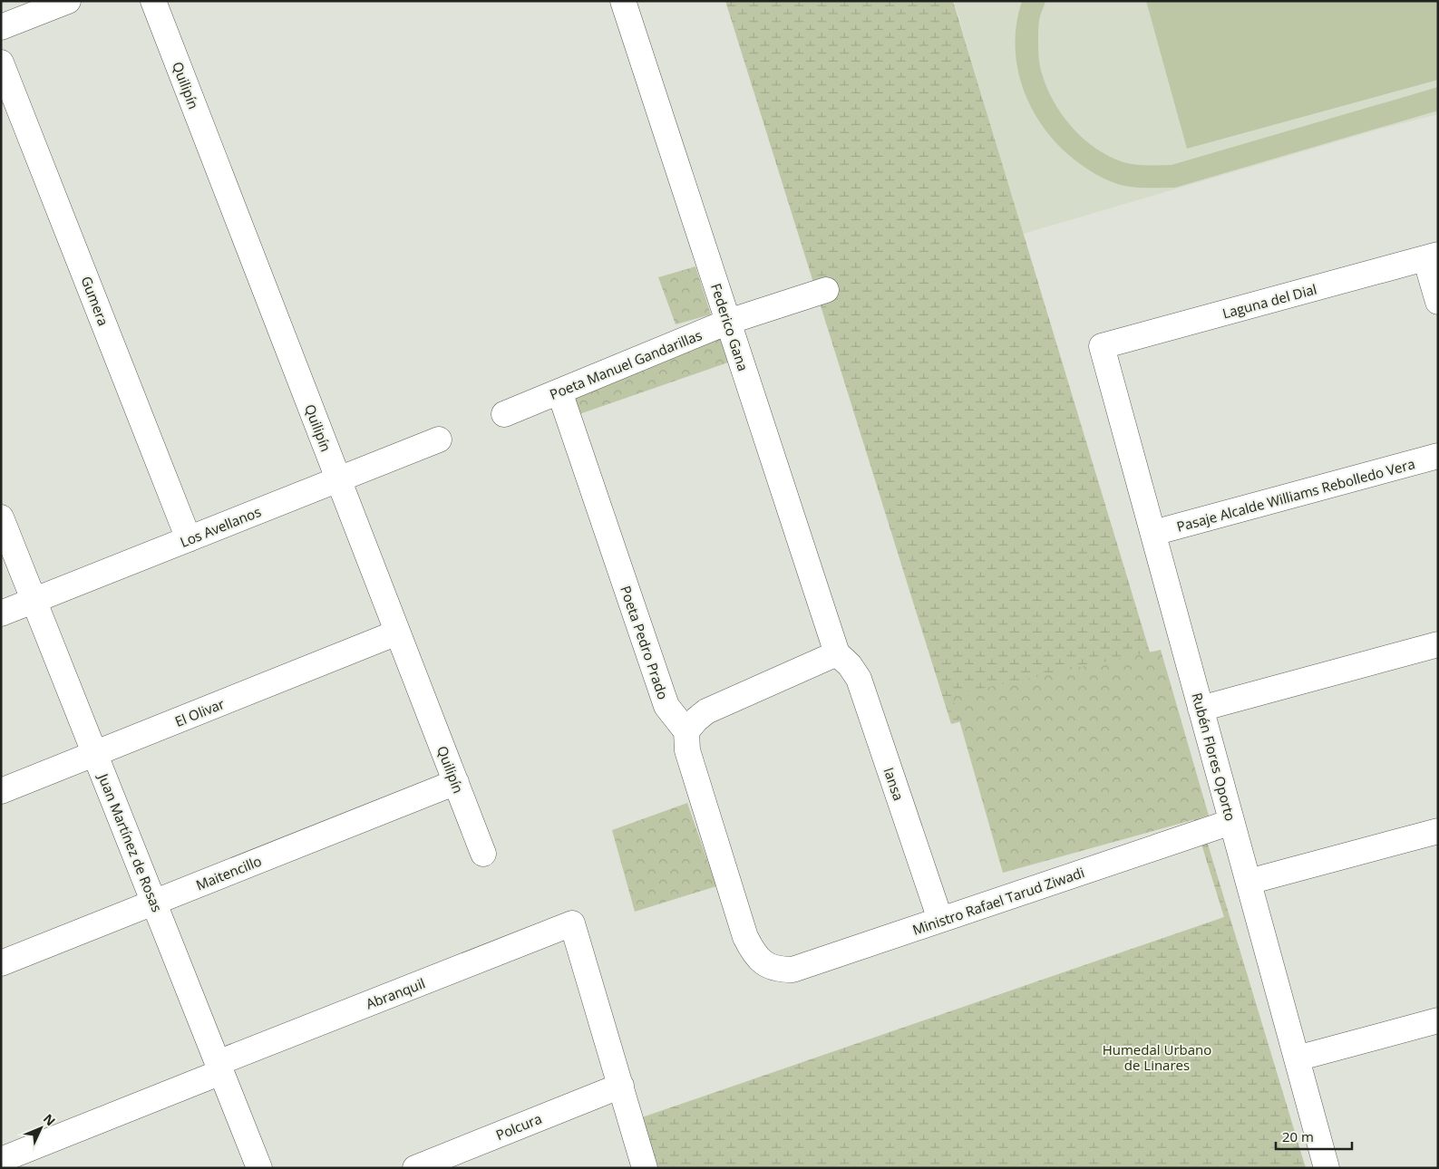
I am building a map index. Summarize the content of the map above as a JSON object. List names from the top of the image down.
{
  "streets": {
    "street": [
      "Quilipín",
      "Gumera",
      "Laguna del Dial",
      "Federico Gana",
      "Poeta Manuel Gandarillas",
      "Pasaje Alcalde Williams Rebolledo Vera",
      "Los Avellanos",
      "Poeta Pedro Prado",
      "El Olivar",
      "Rubén Flores Oporto",
      "Iansa",
      "Juan Martínez de Rosas",
      "Maitencillo",
      "Ministro Rafael Tarud Ziwadi",
      "Abranquil",
      "Polcura"
    ]
  },
  "crossings": [
    ["Quilipín", "Los Avellanos"],
    ["Quilipín", "El Olivar"],
    ["Quilipín", "Maitencillo"],
    ["Gumera", "Los Avellanos"],
    ["Laguna del Dial", "Rubén Flores Oporto"],
    ["Federico Gana", "Poeta Manuel Gandarillas"],
    ["Federico Gana", "Iansa"],
    ["Poeta Manuel Gandarillas", "Poeta Pedro Prado"],
    ["Pasaje Alcalde Williams Rebolledo Vera", "Rubén Flores Oporto"],
    ["Los Avellanos", "Juan Martínez de Rosas"],
    ["Poeta Pedro Prado", "Ministro Rafael Tarud Ziwadi"],
    ["El Olivar", "Juan Martínez de Rosas"],
    ["Rubén Flores Oporto", "Ministro Rafael Tarud Ziwadi"],
    ["Iansa", "Ministro Rafael Tarud Ziwadi"],
    ["Juan Martínez de Rosas", "Maitencillo"],
    ["Juan Martínez de Rosas", "Abranquil"],
    ["Abranquil", "Polcura"]
  ],
  "parks": ["Humedal Urbano de Linares"],
  "scale_bar": "20 m",
  "north": "top right"
}
